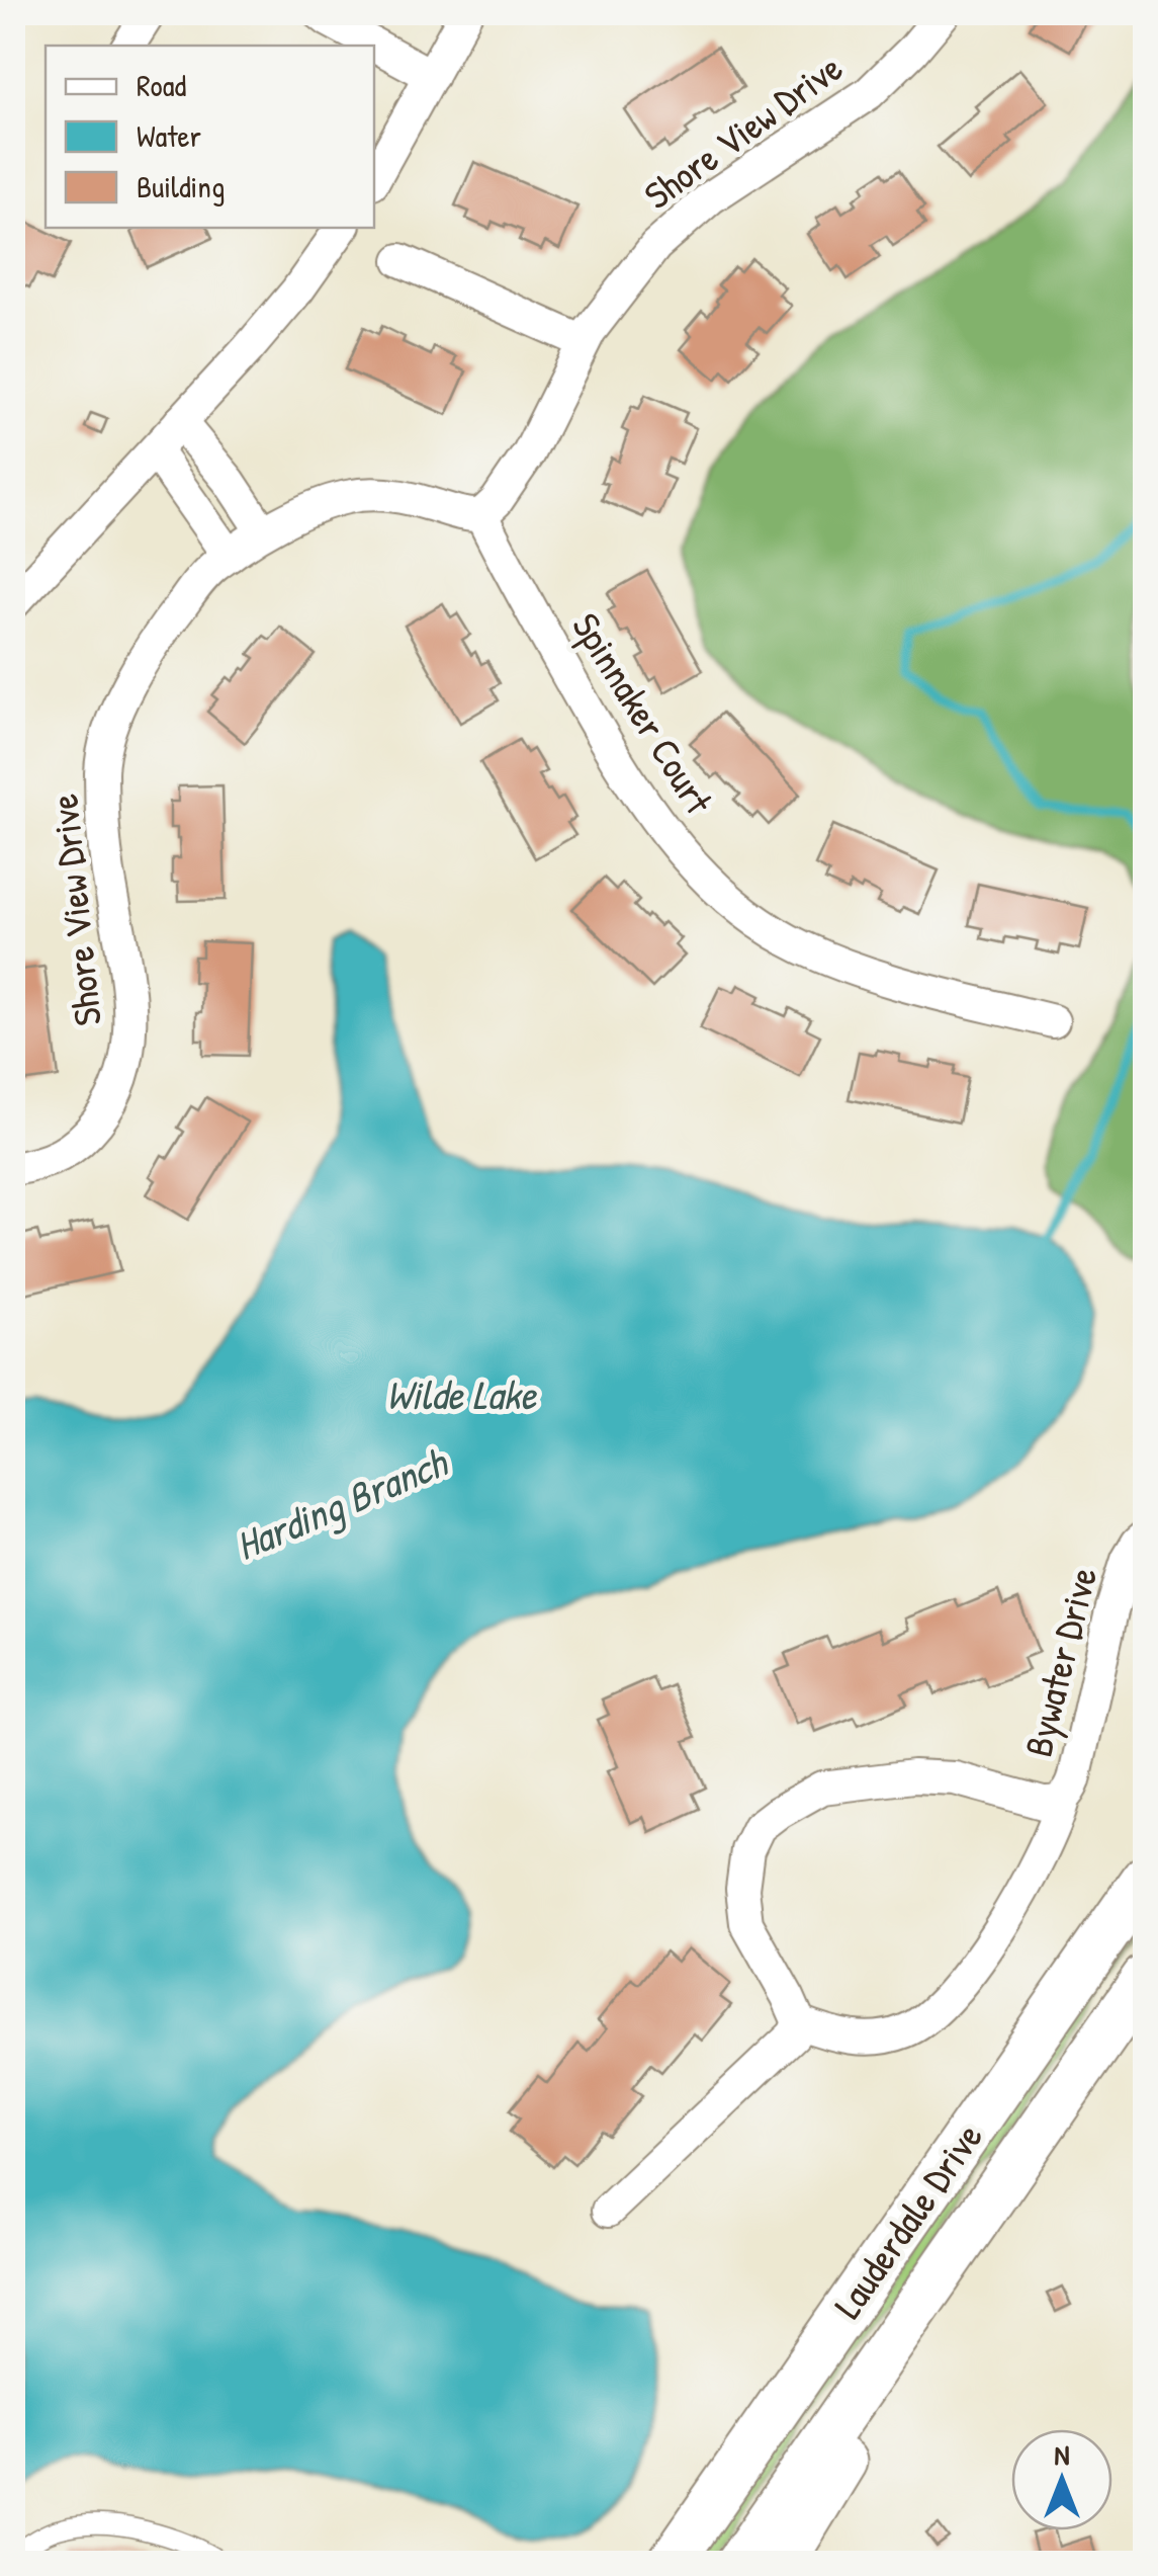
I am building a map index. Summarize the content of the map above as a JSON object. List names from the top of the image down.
{
  "streets": {
    "main road": ["Lauderdale Drive"],
    "street": ["Shore View Drive", "Spinnaker Court", "Bywater Drive"]
  },
  "crossings": [
    ["Shore View Drive", "Spinnaker Court"]
  ],
  "water": ["Wilde Lake", "Harding Branch"],
  "legend": ["Road", "Water", "Building"],
  "north": "top"
}
